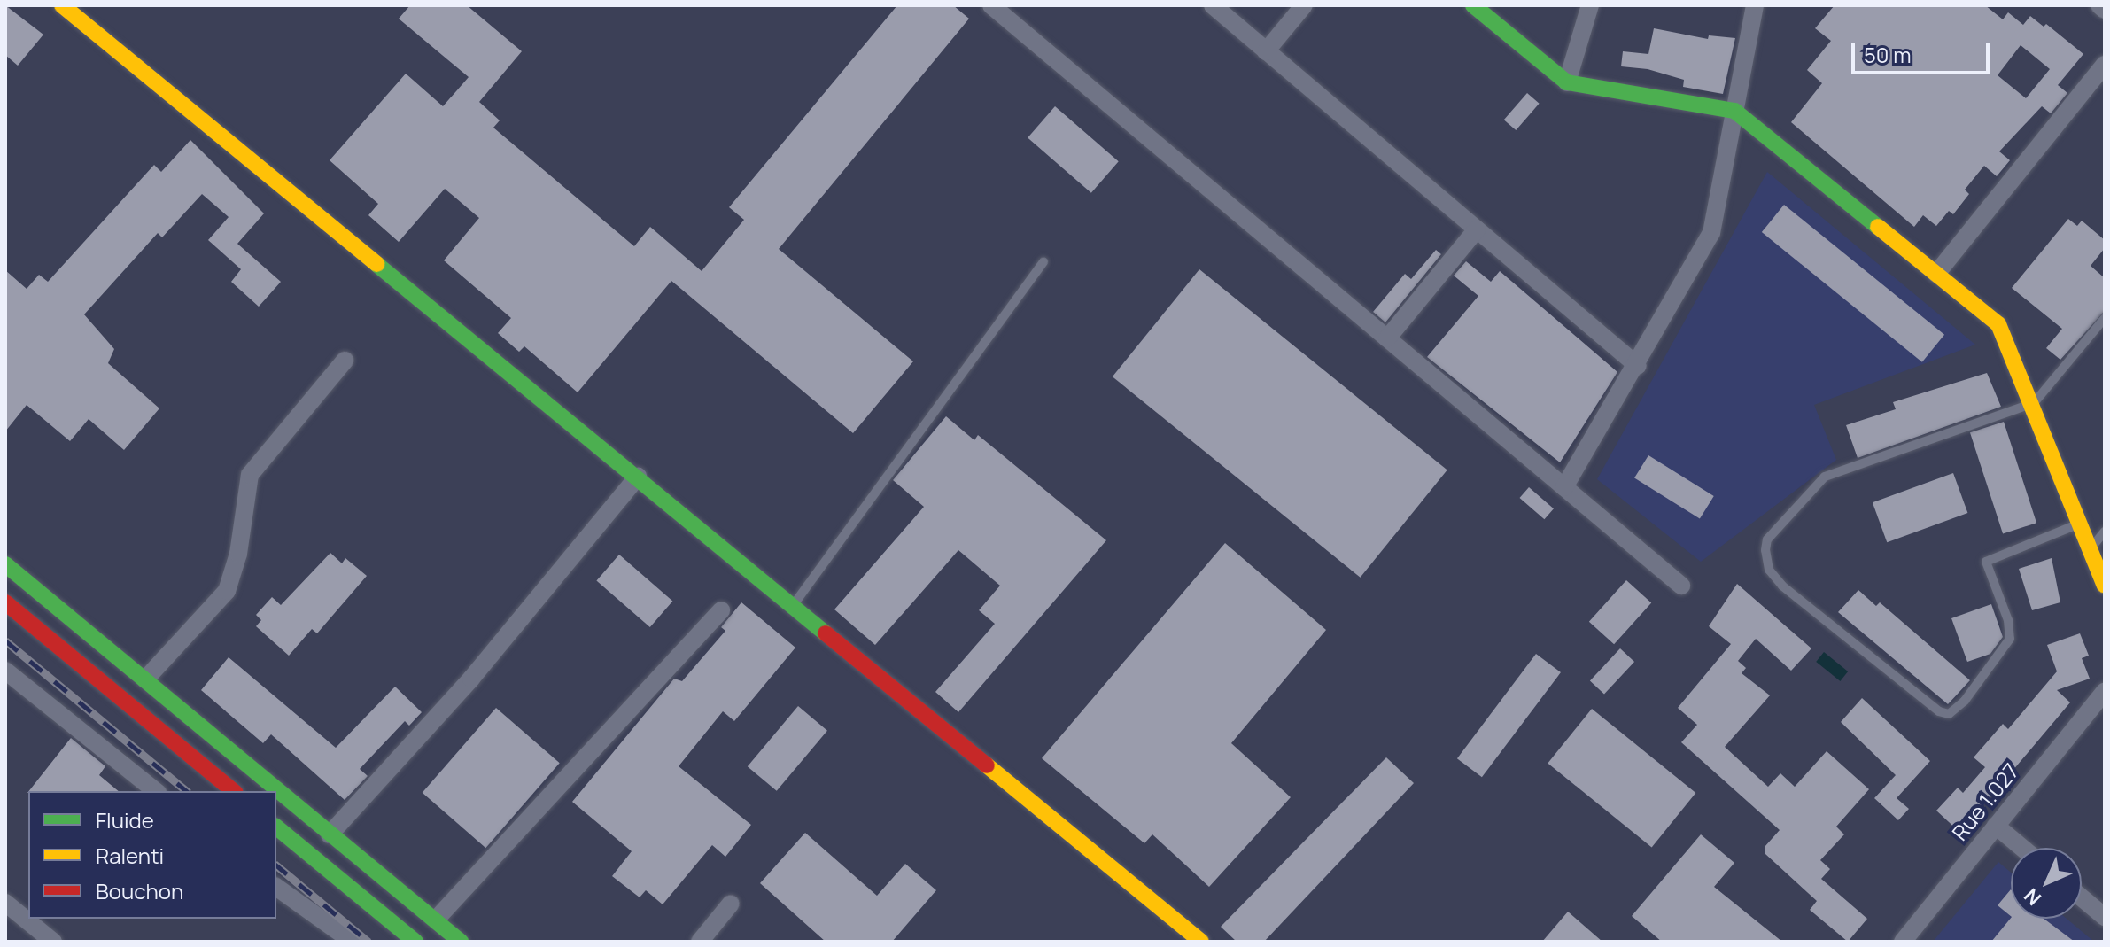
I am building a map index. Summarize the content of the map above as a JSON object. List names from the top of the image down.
{
  "streets": {
    "street": ["Rue 1.027"]
  },
  "legend": ["Fluide", "Ralenti", "Bouchon"],
  "scale_bar": "50 m",
  "north": "bottom left"
}
